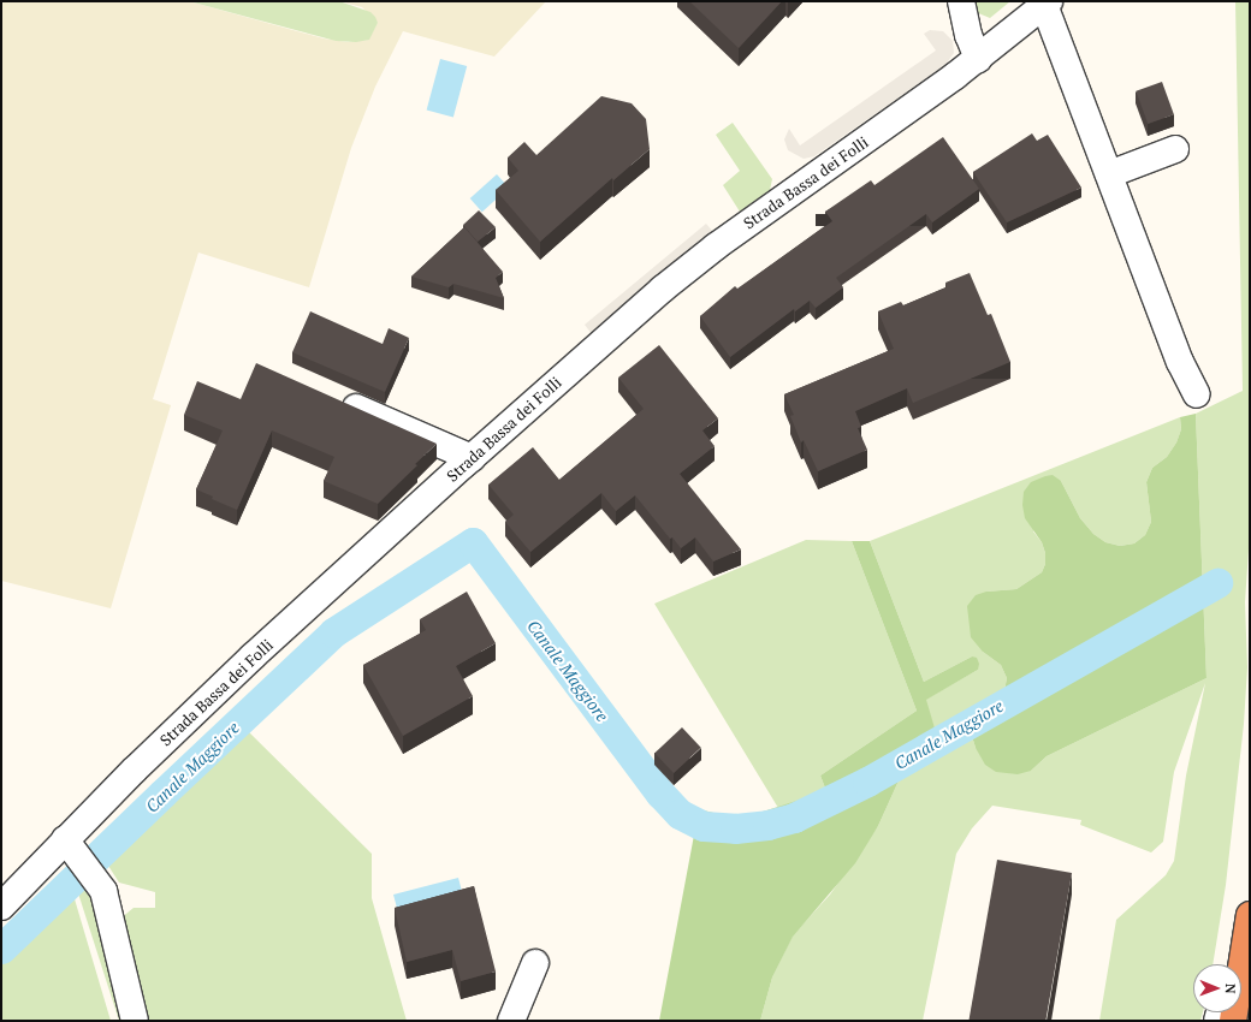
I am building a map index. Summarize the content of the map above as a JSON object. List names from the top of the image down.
{
  "streets": {
    "street": ["Strada Bassa dei Folli"]
  },
  "water": ["Canale Maggiore"],
  "north": "right"
}
